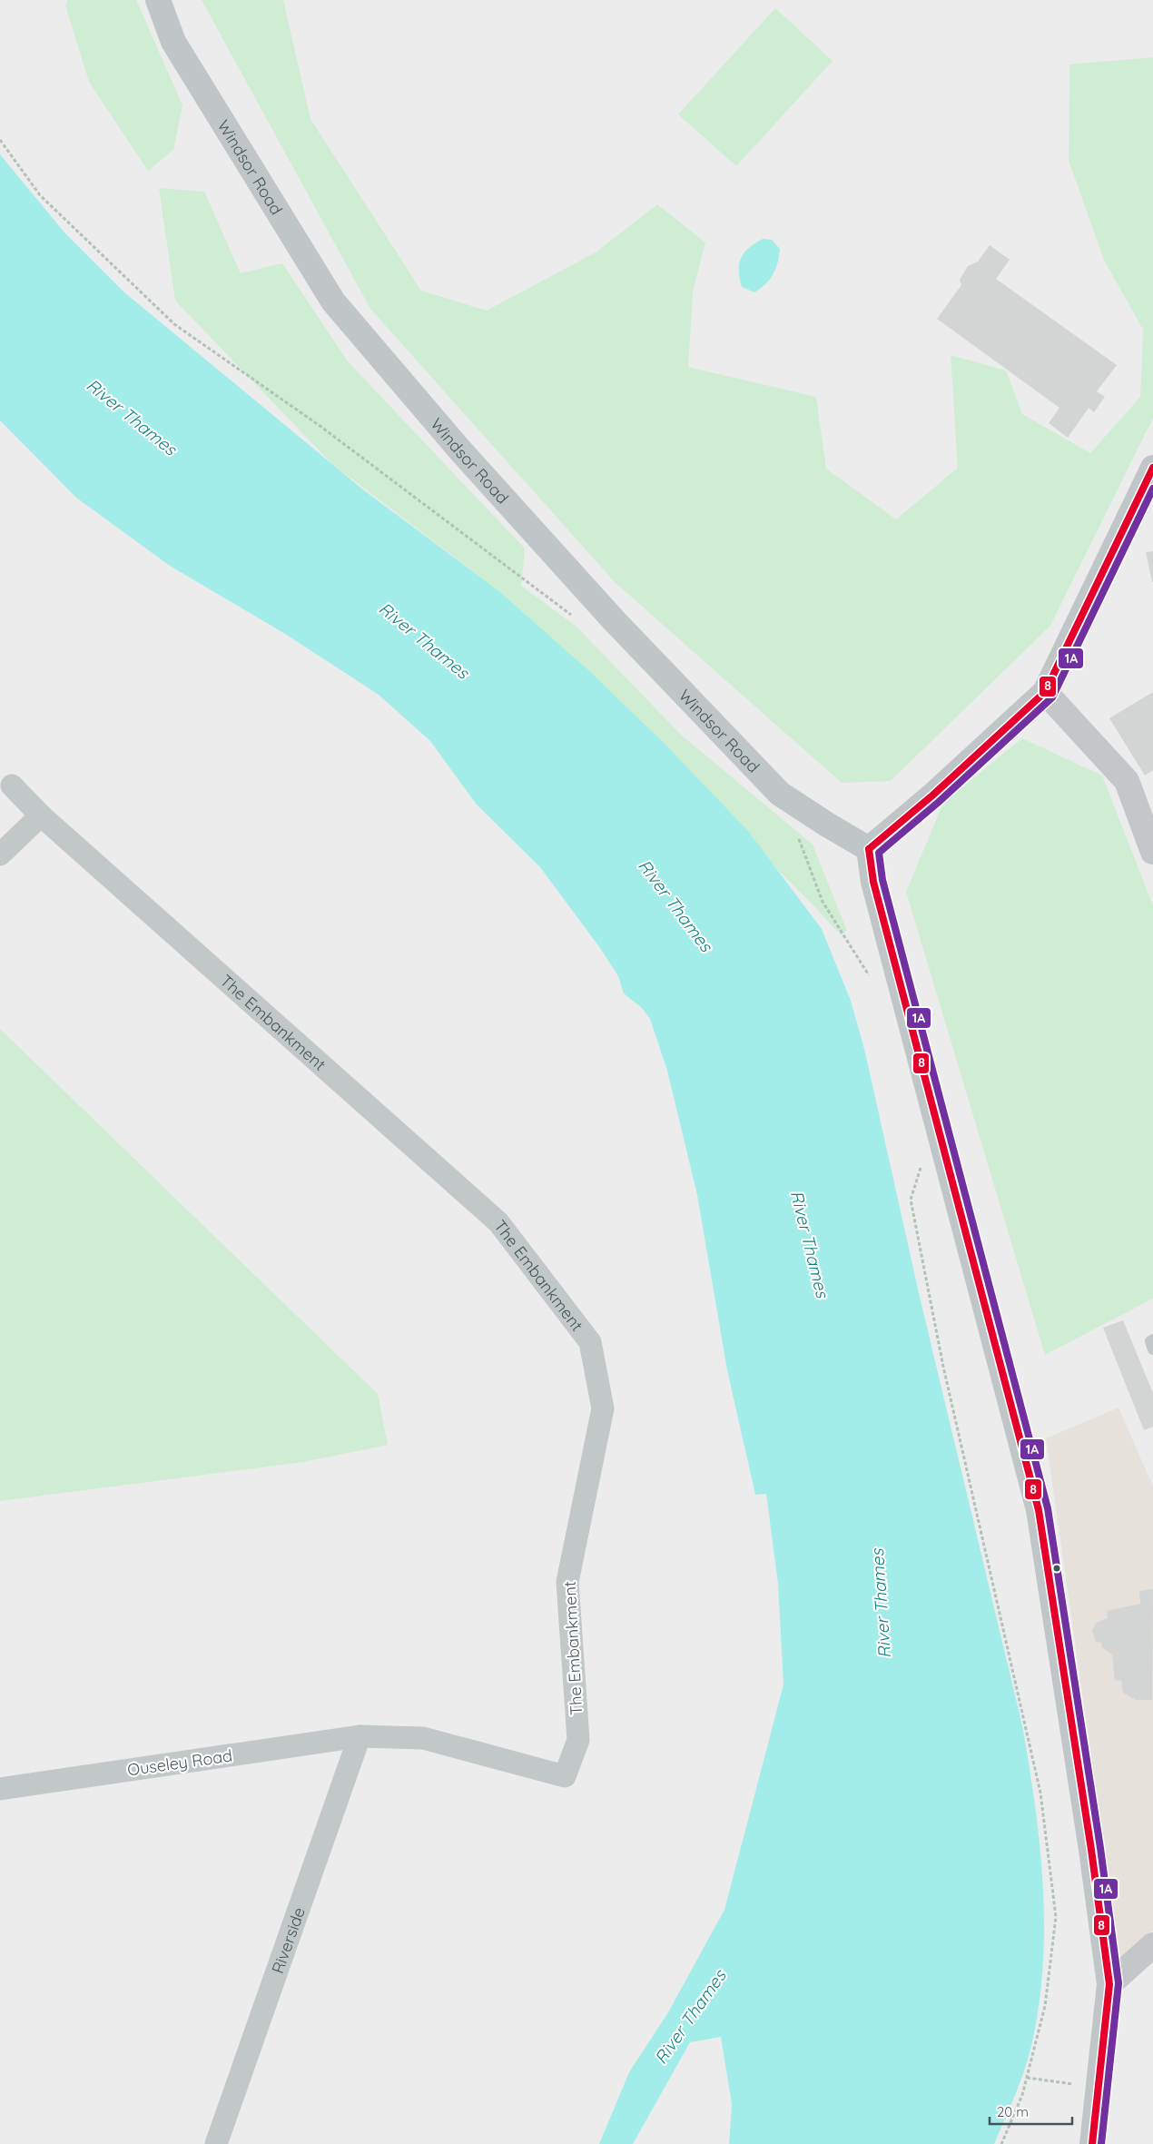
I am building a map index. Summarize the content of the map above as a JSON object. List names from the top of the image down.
{
  "streets": {
    "main road": ["Windsor Road"],
    "street": ["The Embankment", "Ouseley Road", "Riverside"]
  },
  "crossings": [
    ["The Embankment", "Ouseley Road"],
    ["The Embankment", "Riverside"],
    ["Ouseley Road", "Riverside"]
  ],
  "water": ["River Thames"],
  "lines": ["transit line 8", "transit line 1A"],
  "scale_bar": "20 m"
}
